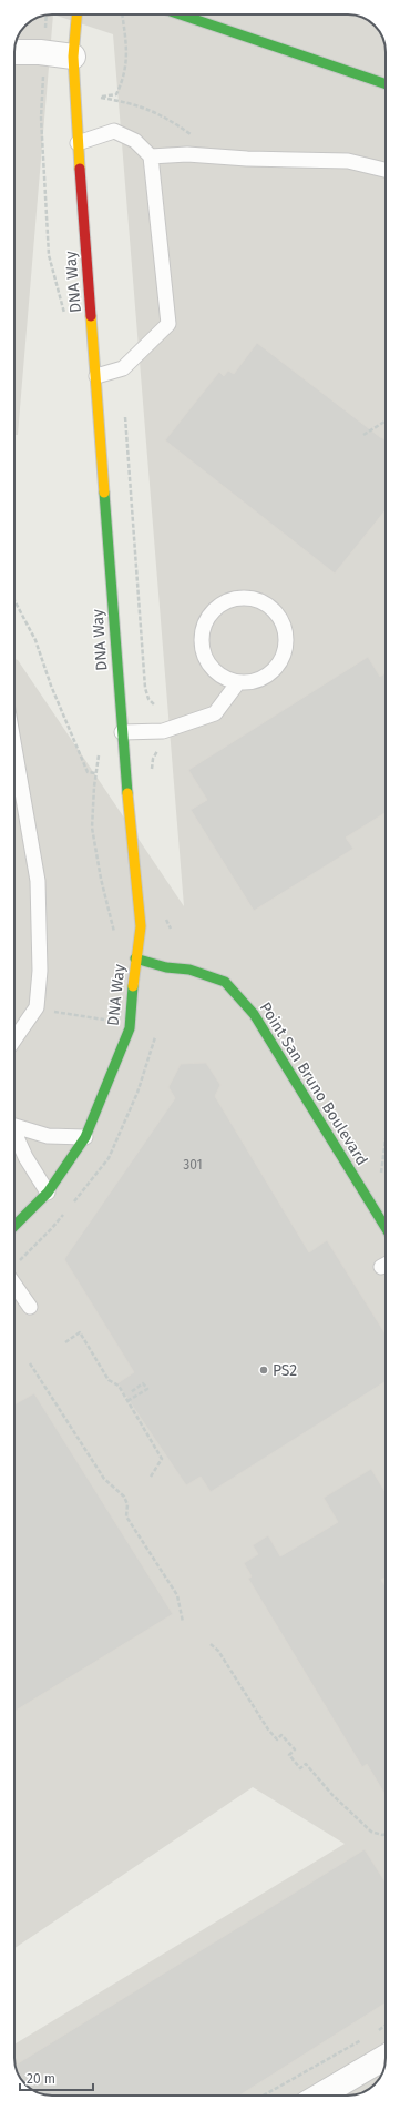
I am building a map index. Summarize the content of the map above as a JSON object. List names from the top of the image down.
{
  "streets": {
    "main road": ["DNA Way", "Point San Bruno Boulevard"]
  },
  "crossings": [
    ["DNA Way", "Point San Bruno Boulevard"]
  ],
  "places": ["PS2"],
  "house_numbers": ["301"],
  "scale_bar": "20 m"
}
